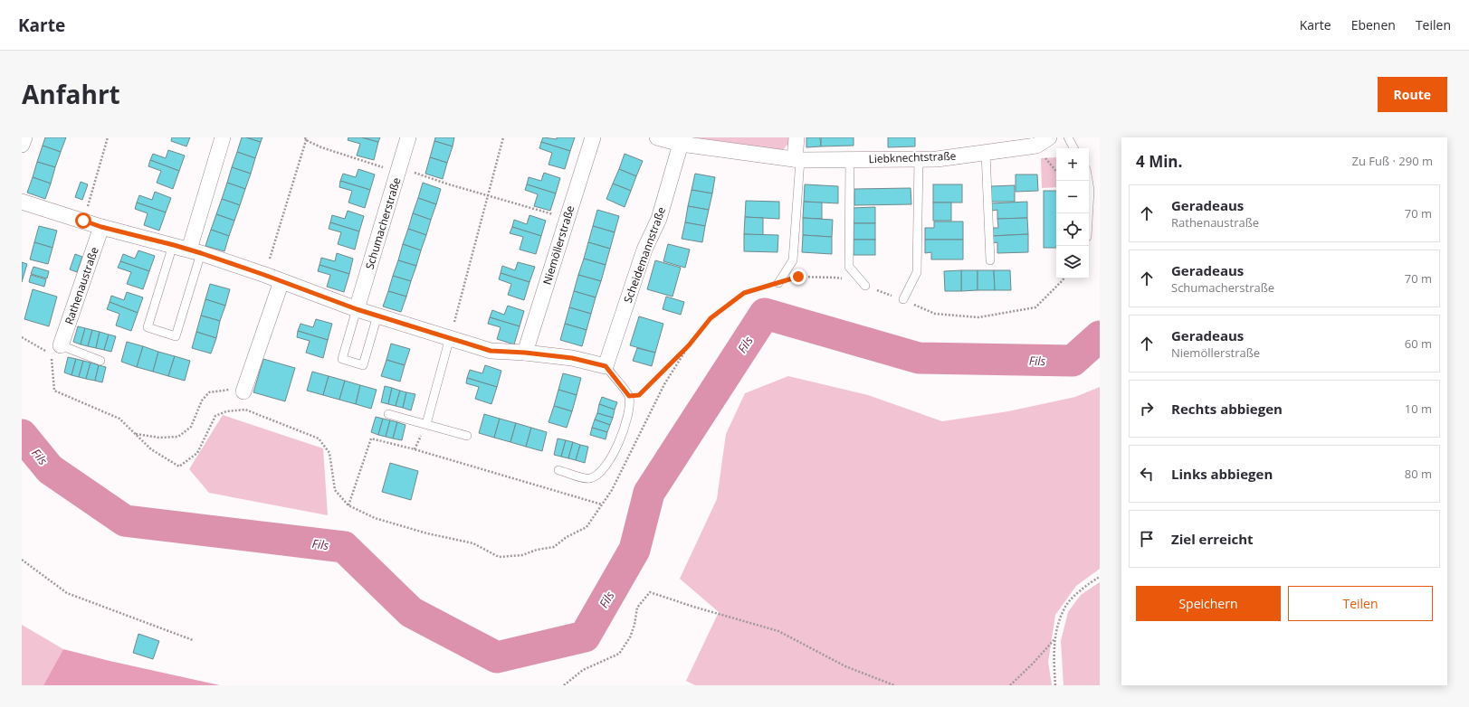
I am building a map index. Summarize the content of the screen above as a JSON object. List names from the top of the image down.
{
  "streets": {
    "street": [
      "Liebknechtstraße",
      "Schumacherstraße",
      "Niemöllerstraße",
      "Scheidemannstraße",
      "Rathenaustraße"
    ]
  },
  "crossings": [
    ["Liebknechtstraße", "Scheidemannstraße"]
  ],
  "water": ["Fils"],
  "page": {
    "header": "Karte",
    "nav": ["Karte", "Ebenen", "Teilen"],
    "title": "Anfahrt",
    "buttons": [
      "Route",
      ["Speichern", "Teilen"]
    ],
    "heading": ["4 Min.", "Zu Fuß · 290 m"],
    "map_buttons": ["+", "−"],
    "list": [
      ["Geradeaus", "Rathenaustraße", "70 m"],
      ["Geradeaus", "Schumacherstraße", "70 m"],
      ["Geradeaus", "Niemöllerstraße", "60 m"],
      ["Rechts abbiegen", "10 m"],
      ["Links abbiegen", "80 m"],
      "Ziel erreicht"
    ]
  }
}
